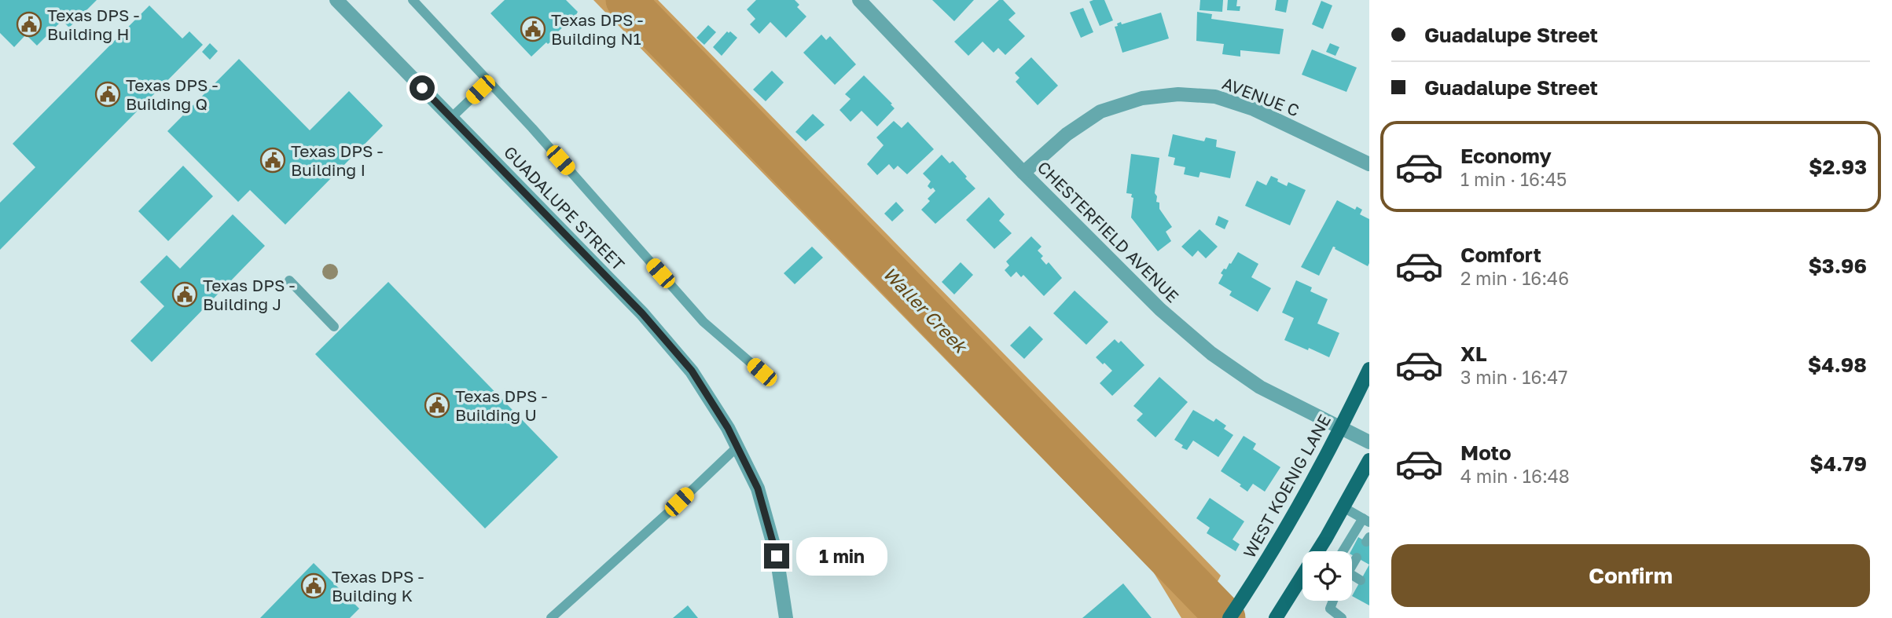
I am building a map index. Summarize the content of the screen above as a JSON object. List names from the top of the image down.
{
  "streets": {
    "main road": ["WEST KOENIG LANE"],
    "street": ["AVENUE C", "GUADALUPE STREET", "CHESTERFIELD AVENUE"]
  },
  "crossings": [
    ["AVENUE C", "CHESTERFIELD AVENUE"],
    ["CHESTERFIELD AVENUE", "WEST KOENIG LANE"]
  ],
  "water": ["Waller Creek"],
  "places": {
    "public building": [
      "Texas DPS - Building H",
      "Texas DPS - Building N1",
      "Texas DPS - Building Q",
      "Texas DPS - Building I",
      "Texas DPS - Building J",
      "Texas DPS - Building U",
      "Texas DPS - Building K"
    ]
  },
  "page": {
    "banner": ["Guadalupe Street", "Guadalupe Street"],
    "list": [
      {
        "name": "Economy",
        "note": "1 min · 16:45",
        "value": "$2.93"
      },
      {
        "name": "Comfort",
        "note": "2 min · 16:46",
        "value": "$3.96"
      },
      {
        "name": "XL",
        "note": "3 min · 16:47",
        "value": "$4.98"
      },
      {
        "name": "Moto",
        "note": "4 min · 16:48",
        "value": "$4.79"
      }
    ],
    "buttons": "Confirm",
    "bubble": "1 min"
  }
}
